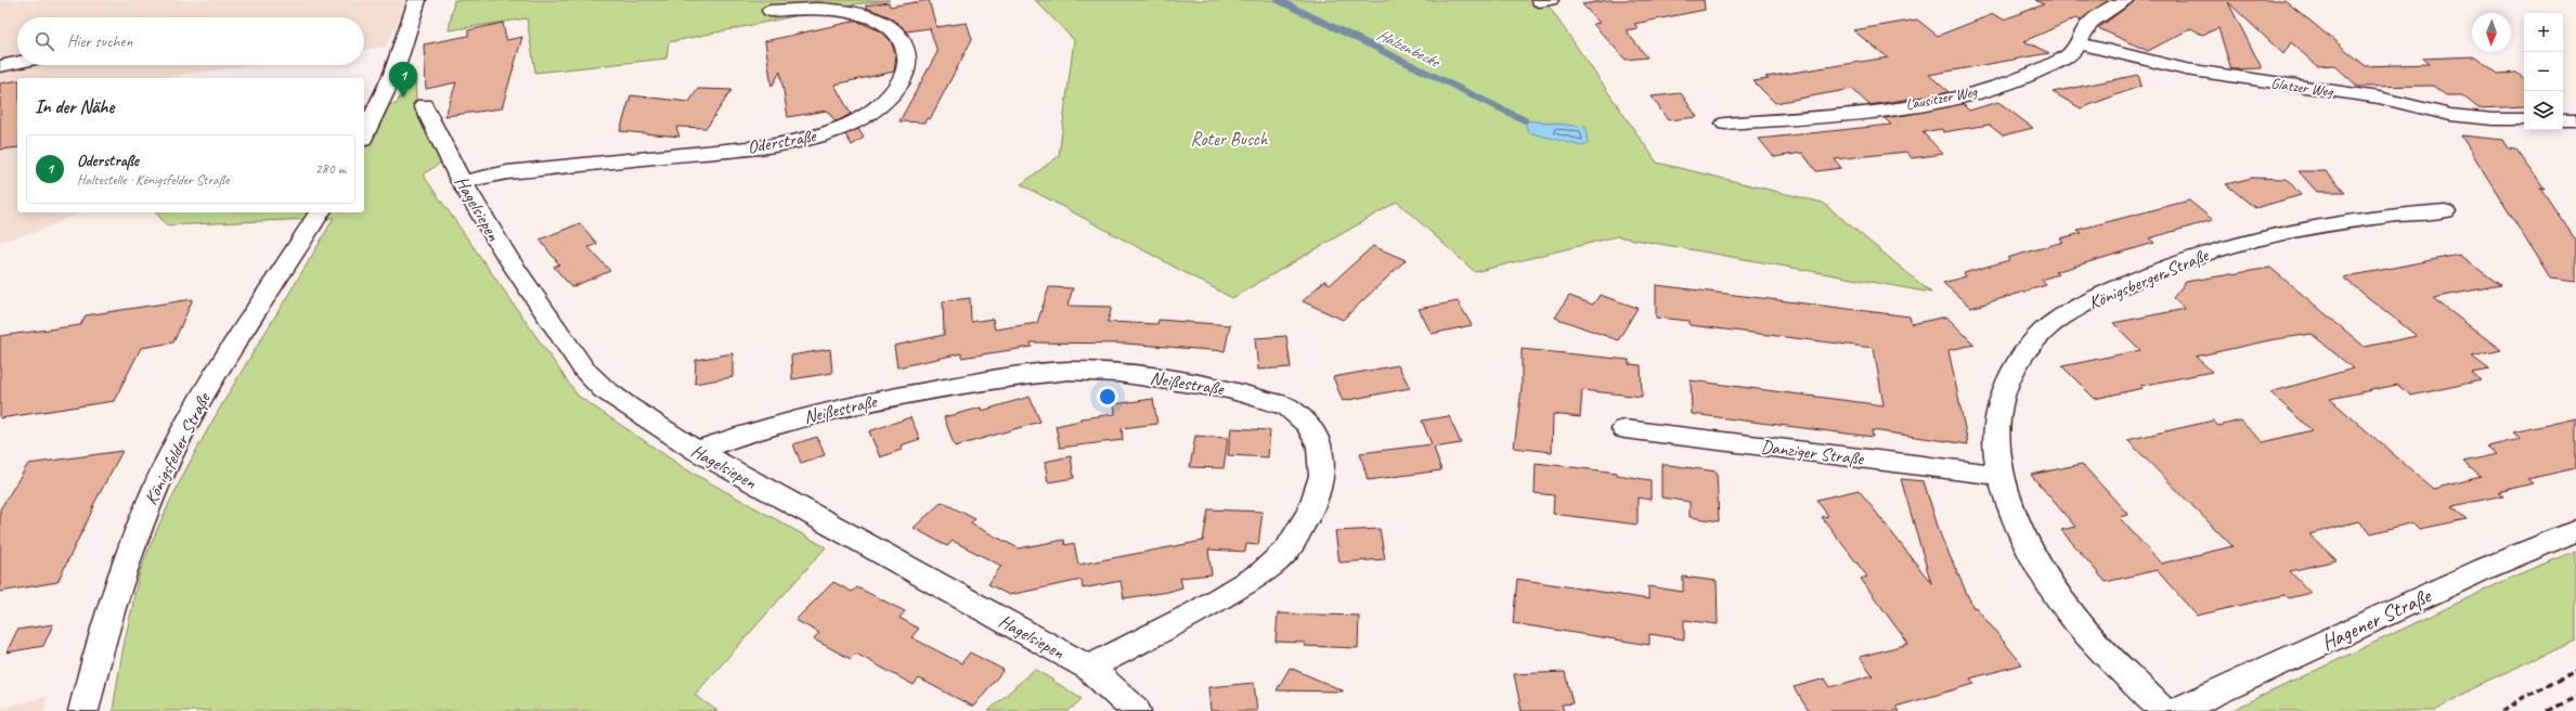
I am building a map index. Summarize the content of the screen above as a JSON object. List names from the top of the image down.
{
  "streets": {
    "street": [
      "Glatzer Weg",
      "Lausitzer Weg",
      "Oderstraße",
      "Hagelsiepen",
      "Königsberger Straße",
      "Neißestraße",
      "Königsfelder Straße",
      "Danziger Straße",
      "Hagener Straße"
    ]
  },
  "crossings": [
    ["Glatzer Weg", "Lausitzer Weg"],
    ["Oderstraße", "Hagelsiepen"],
    ["Hagelsiepen", "Neißestraße"],
    ["Königsberger Straße", "Danziger Straße"]
  ],
  "water": ["Halzenbecke"],
  "parks": ["Roter Busch"],
  "north": "bottom",
  "page": {
    "map_buttons": ["+", "−"],
    "search": "Hier suchen",
    "pins": "1",
    "heading": "In der Nähe",
    "list": [
      {
        "mark": "1",
        "name": "Oderstraße",
        "note": "Haltestelle · Königsfelder Straße",
        "value": "280 m"
      }
    ]
  }
}
